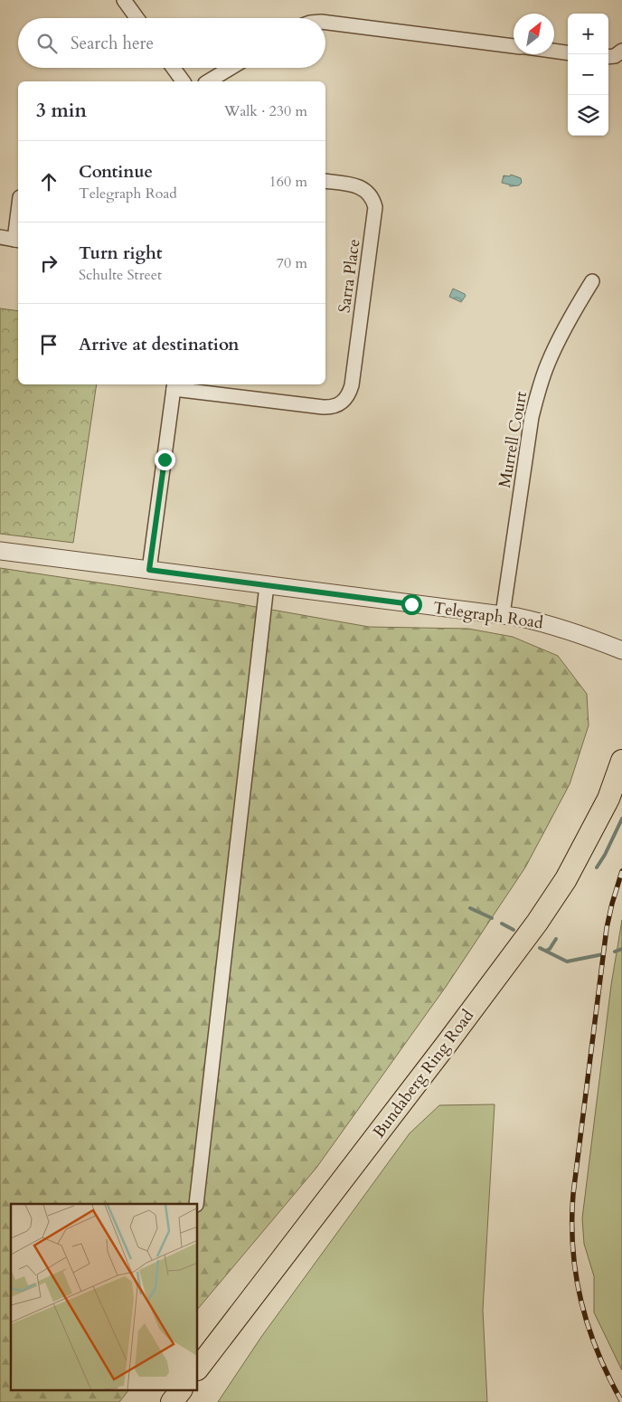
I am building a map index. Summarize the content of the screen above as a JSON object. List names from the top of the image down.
{
  "streets": {
    "main road": ["Bundaberg Ring Road"],
    "street": ["Sarra Place", "Murrell Court", "Telegraph Road"]
  },
  "crossings": [
    ["Murrell Court", "Telegraph Road"]
  ],
  "north": "top right",
  "page": {
    "map_buttons": ["+", "−"],
    "search": "Search here",
    "heading": ["3 min", "Walk · 230 m"],
    "list": [
      ["Continue", "Telegraph Road", "160 m"],
      ["Turn right", "Schulte Street", "70 m"],
      "Arrive at destination"
    ]
  }
}
